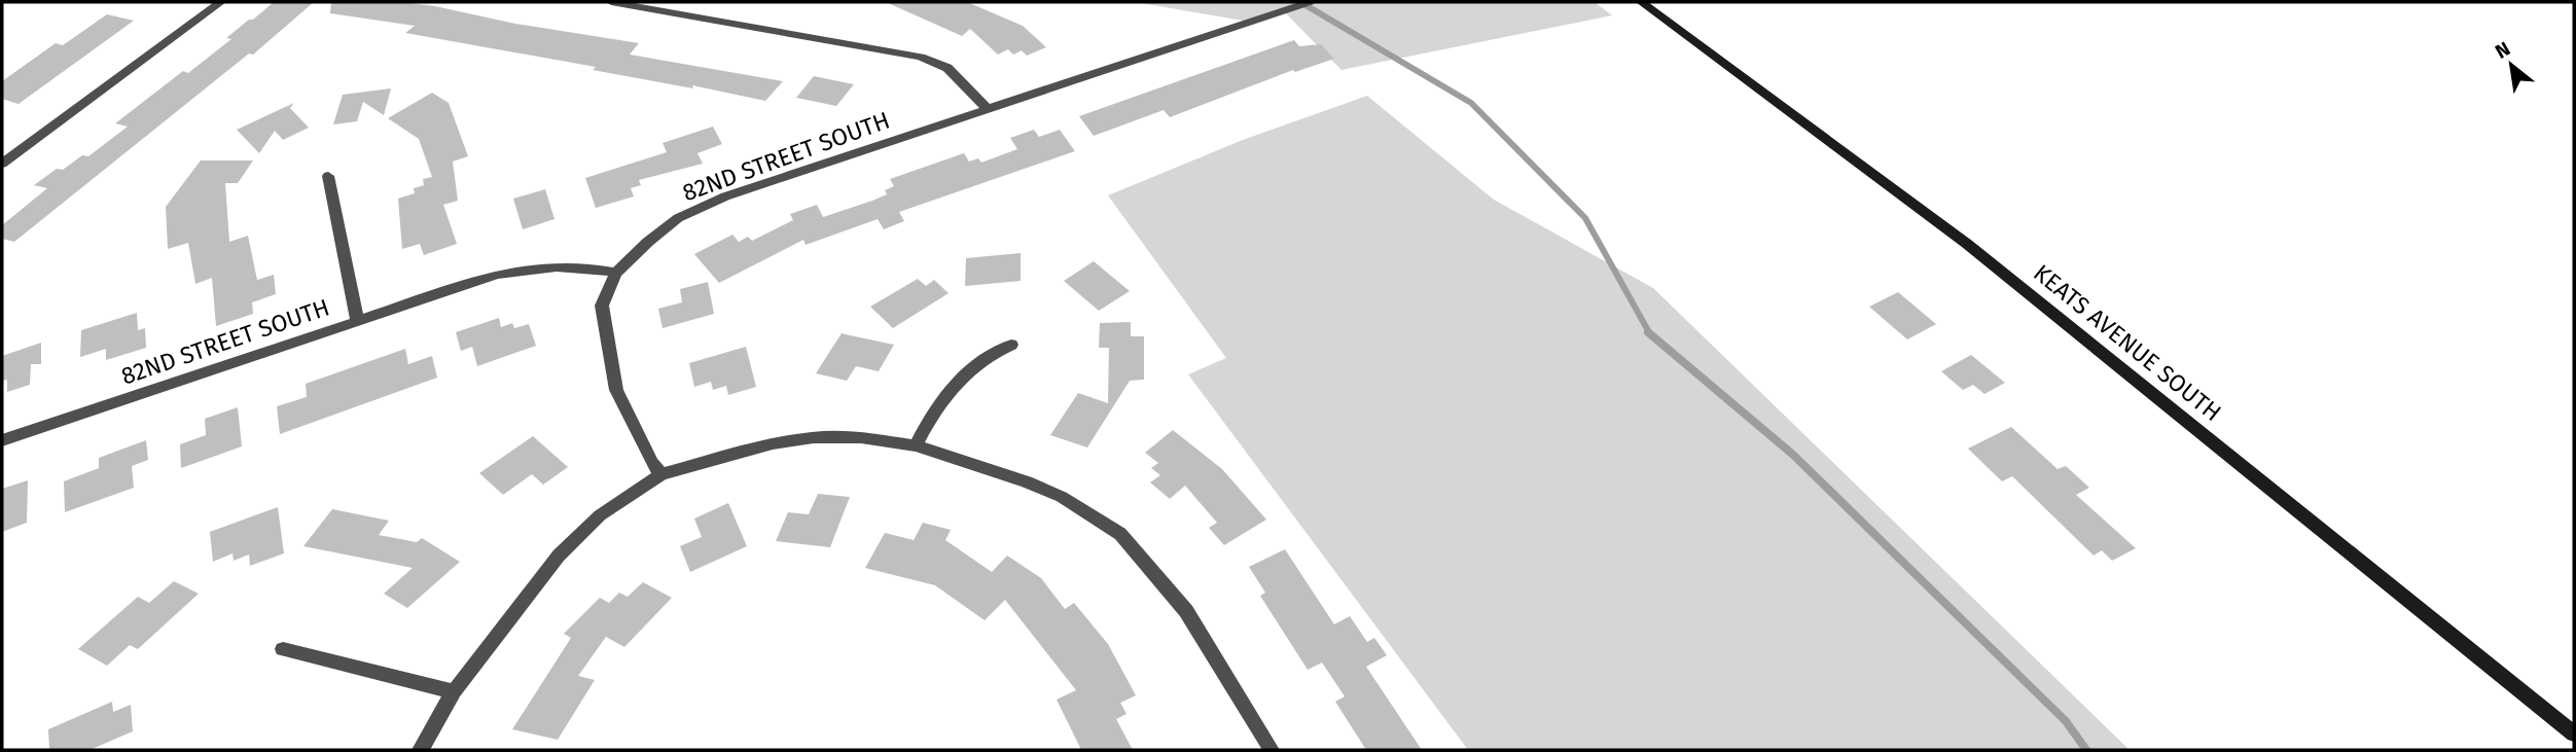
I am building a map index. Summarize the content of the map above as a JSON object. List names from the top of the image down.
{
  "streets": {
    "main road": ["KEATS AVENUE SOUTH"],
    "street": ["82ND STREET SOUTH"]
  },
  "north": "top left"
}
